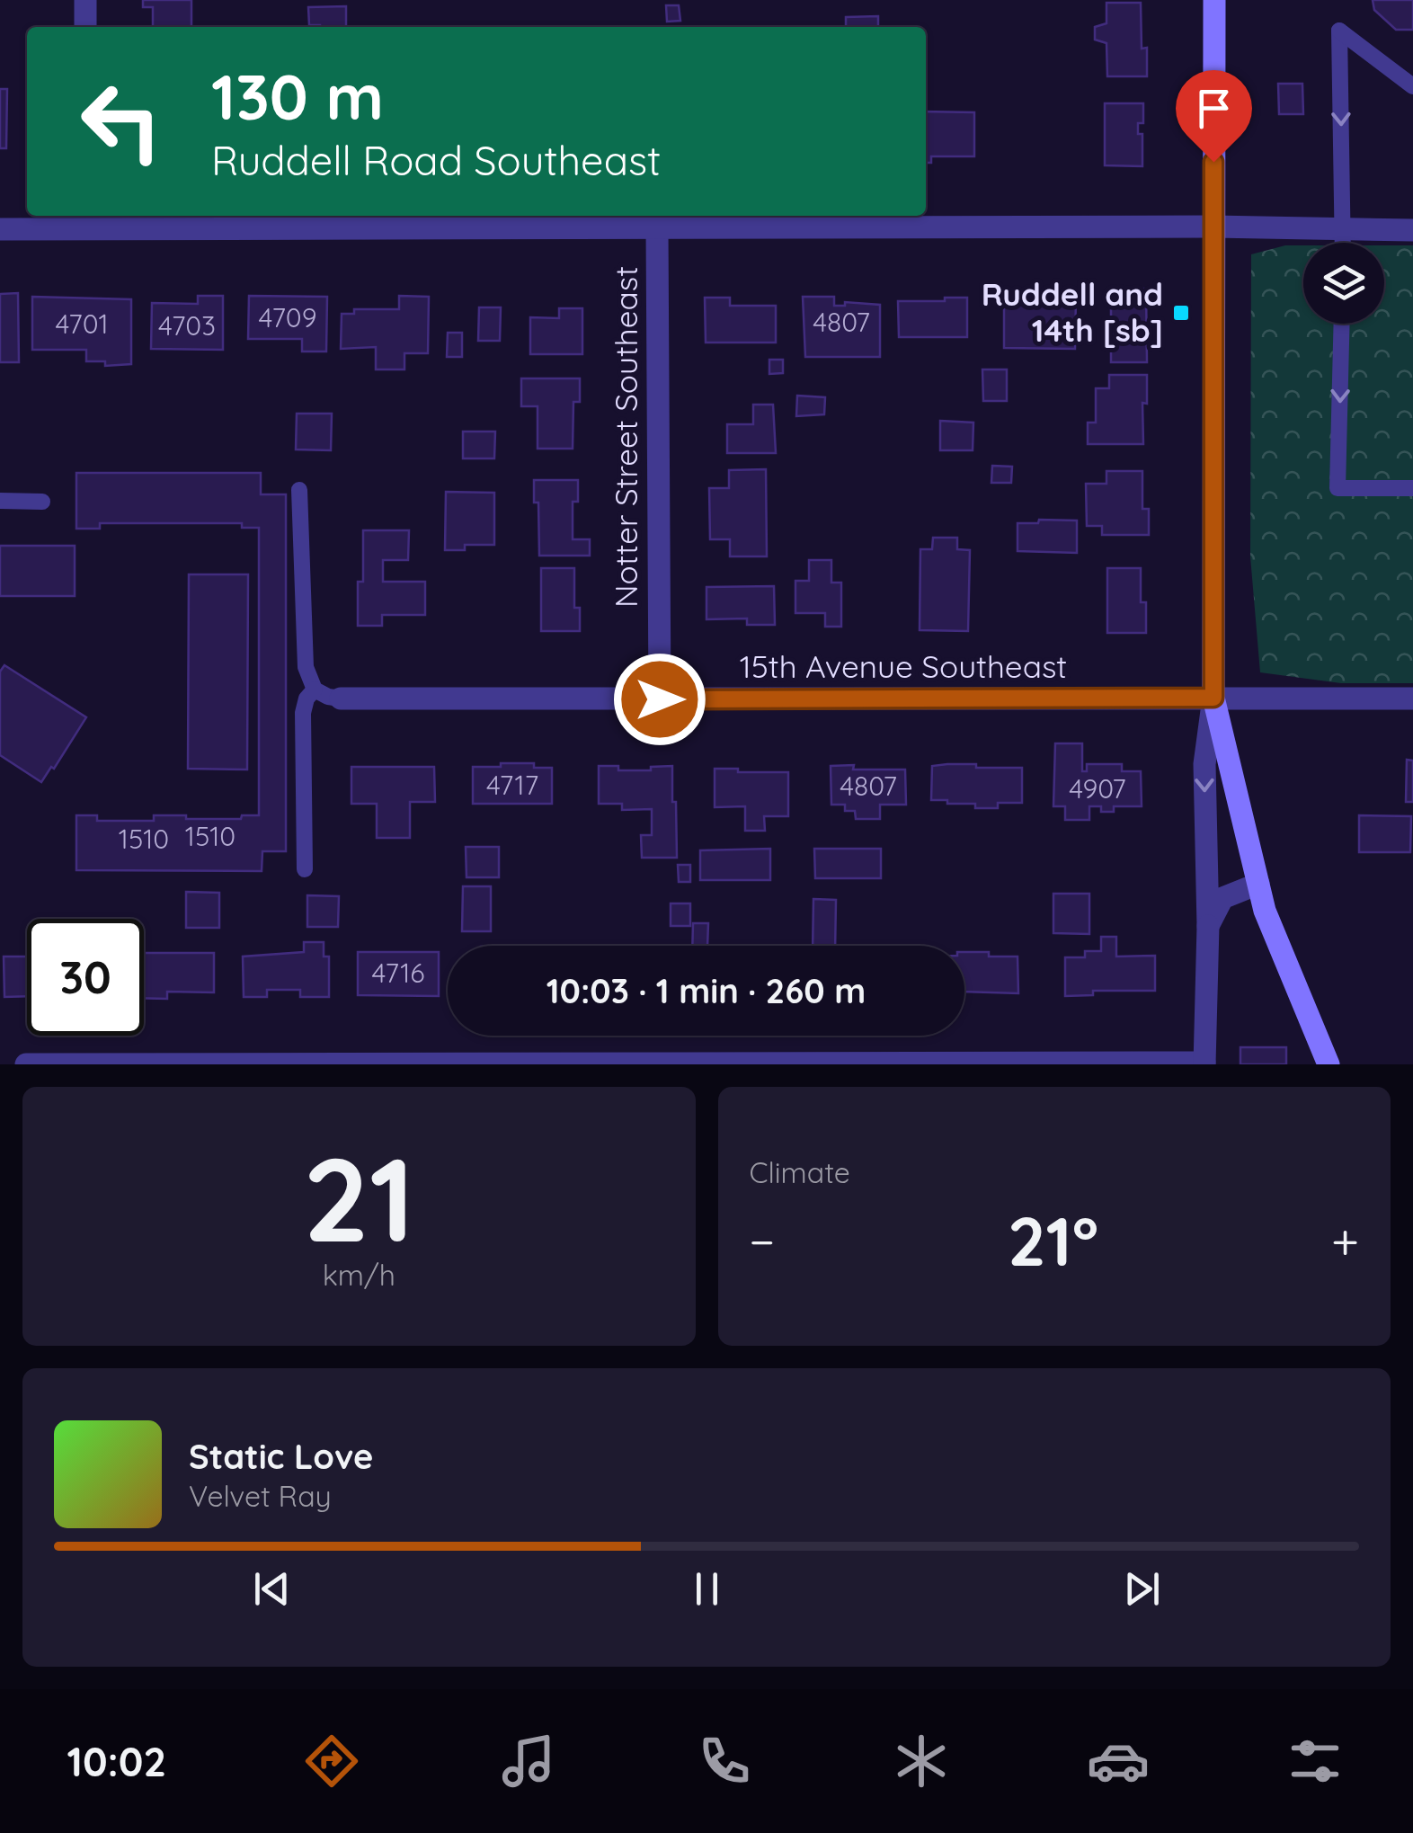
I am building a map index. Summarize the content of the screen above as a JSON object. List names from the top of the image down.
{
  "streets": {
    "street": ["Notter Street Southeast", "15th Avenue Southeast"]
  },
  "crossings": [
    ["Notter Street Southeast", "15th Avenue Southeast"]
  ],
  "places": {
    "transit": ["Ruddell and 14th [sb]"]
  },
  "house_numbers": [
    "4709",
    "4807",
    "4701",
    "4703",
    "4717",
    "4807",
    "4907",
    "1510",
    "1510",
    "4716"
  ],
  "page": {
    "turn": ["130 m", "Ruddell Road Southeast"],
    "limit": "30",
    "trip": "10:03 · 1 min · 260 m",
    "tile": [
      ["21", "km/h"],
      "Climate"
    ],
    "heat": ["−", "21°", "+"],
    "song": ["Static Love", "Velvet Ray"],
    "tabs": "10:02"
  }
}
